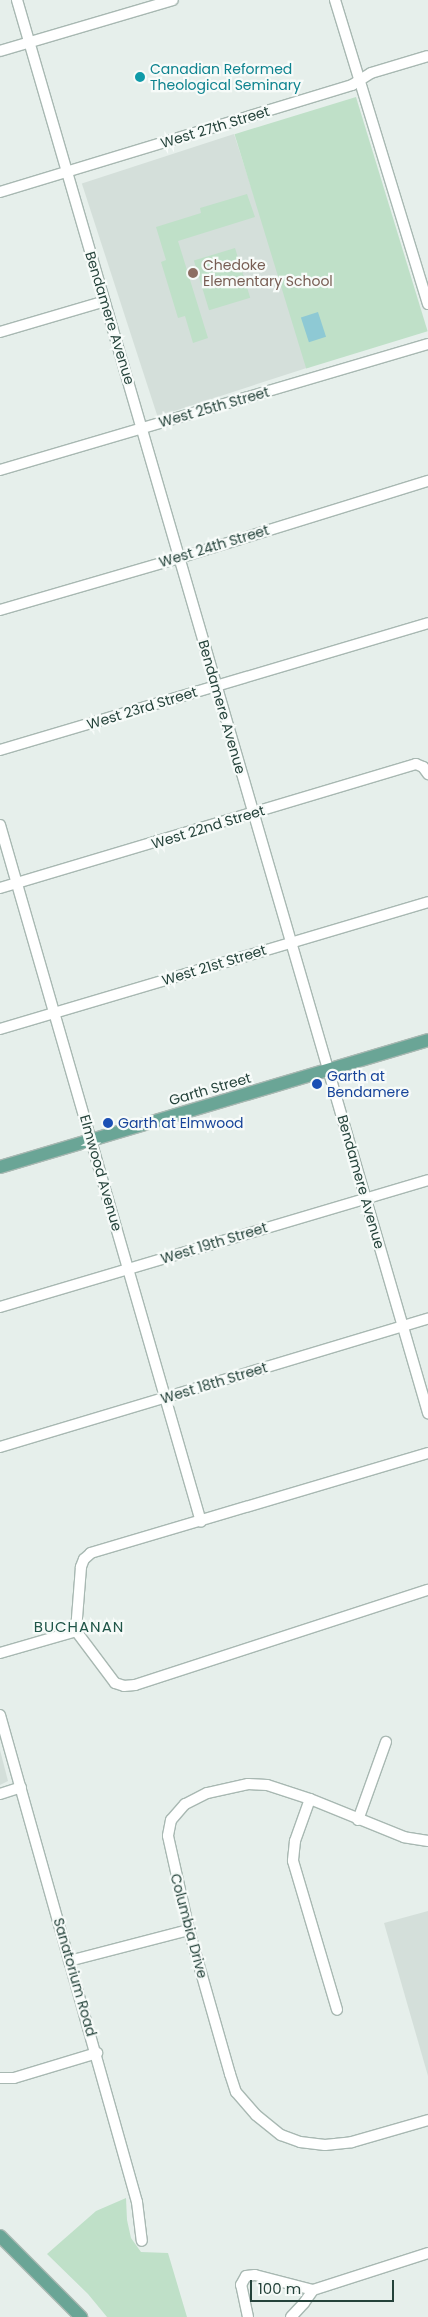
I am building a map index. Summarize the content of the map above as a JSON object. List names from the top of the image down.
{
  "streets": {
    "main road": ["Garth Street"],
    "street": [
      "West 27th Street",
      "Bendamere Avenue",
      "West 25th Street",
      "West 24th Street",
      "West 23rd Street",
      "West 22nd Street",
      "West 21st Street",
      "Elmwood Avenue",
      "West 19th Street",
      "West 18th Street",
      "Columbia Drive",
      "Sanatorium Road"
    ]
  },
  "crossings": [
    ["West 27th Street", "Bendamere Avenue"],
    ["Bendamere Avenue", "West 25th Street"],
    ["Bendamere Avenue", "West 24th Street"],
    ["Bendamere Avenue", "West 23rd Street"],
    ["Bendamere Avenue", "West 22nd Street"],
    ["Bendamere Avenue", "West 21st Street"],
    ["Bendamere Avenue", "Garth Street"],
    ["Bendamere Avenue", "West 19th Street"],
    ["Bendamere Avenue", "West 18th Street"],
    ["West 22nd Street", "Elmwood Avenue"],
    ["West 21st Street", "Elmwood Avenue"],
    ["Garth Street", "Elmwood Avenue"],
    ["Elmwood Avenue", "West 19th Street"],
    ["Elmwood Avenue", "West 18th Street"]
  ],
  "districts": ["BUCHANAN"],
  "places": [
    "Canadian Reformed Theological Seminary",
    "Chedoke Elementary School",
    "Garth at Bendamere",
    "Garth at Elmwood"
  ],
  "scale_bar": "100 m"
}
